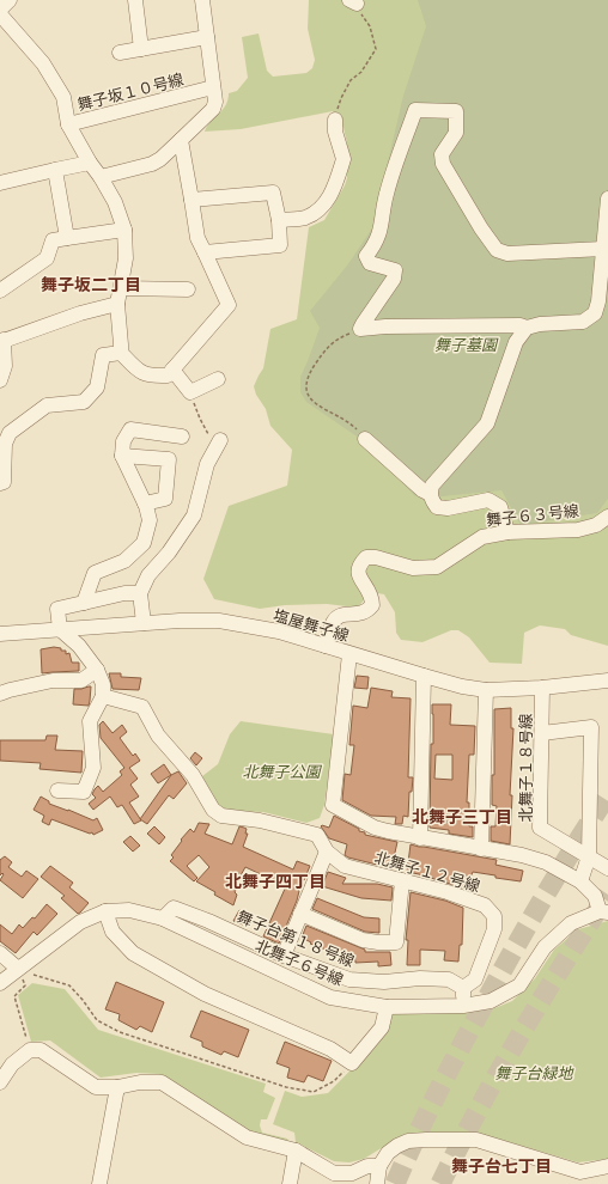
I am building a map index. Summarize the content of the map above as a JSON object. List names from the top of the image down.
{
  "streets": {
    "street": [
      "舞子坂１０号線",
      "舞子６３号線",
      "塩屋舞子線",
      "北舞子１８号線",
      "北舞子１２号線",
      "舞子台第１８号線",
      "北舞子６号線"
    ]
  },
  "crossings": [
    ["舞子６３号線", "塩屋舞子線"],
    ["塩屋舞子線", "北舞子１８号線"],
    ["北舞子１２号線", "舞子台第１８号線"],
    ["舞子台第１８号線", "北舞子６号線"]
  ],
  "districts": [
    "舞子坂二丁目",
    "北舞子三丁目",
    "北舞子四丁目",
    "舞子台七丁目"
  ],
  "parks": ["舞子墓園", "北舞子公園", "舞子台緑地"]
}
